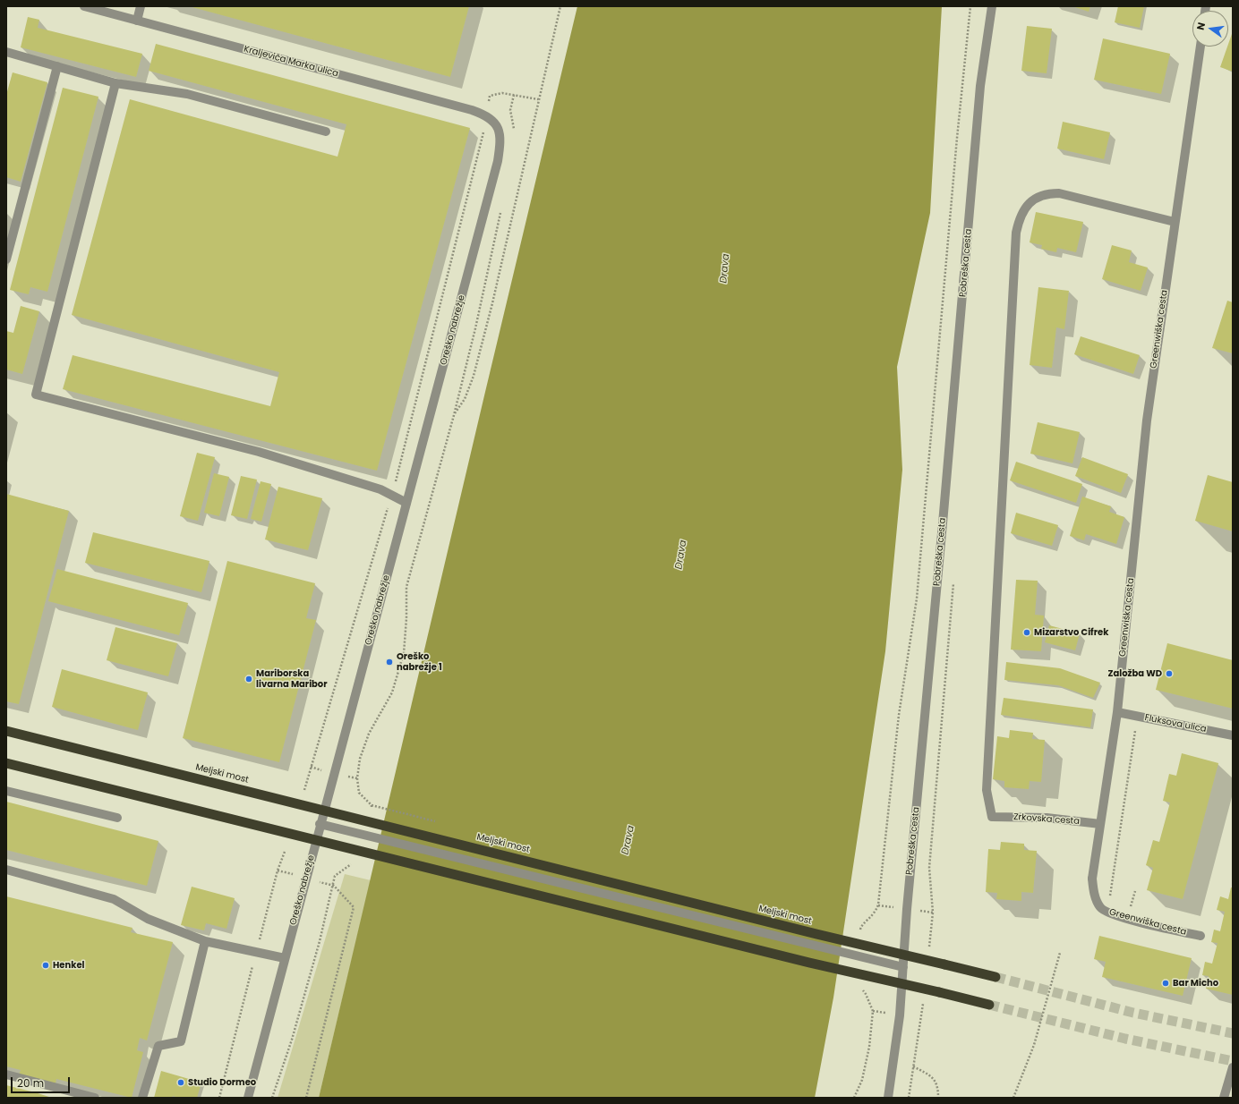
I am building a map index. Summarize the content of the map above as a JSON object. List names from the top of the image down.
{
  "streets": {
    "highway": ["Meljski most"],
    "street": [
      "Kraljeviča Marka ulica",
      "Pobreška cesta",
      "Greenwiška cesta",
      "Oreško nabrežje",
      "Fluksova ulica",
      "Zrkovska cesta"
    ]
  },
  "crossings": [
    ["Kraljeviča Marka ulica", "Oreško nabrežje"],
    ["Greenwiška cesta", "Fluksova ulica"],
    ["Greenwiška cesta", "Zrkovska cesta"]
  ],
  "water": ["Drava"],
  "places": [
    "Mizarstvo Cifrek",
    "Oreško nabrežje 1",
    "Založba WD",
    "Mariborska livarna Maribor",
    "Henkel",
    "Bar Micho",
    "Studio Dormeo"
  ],
  "scale_bar": "20 m",
  "north": "left"
}
